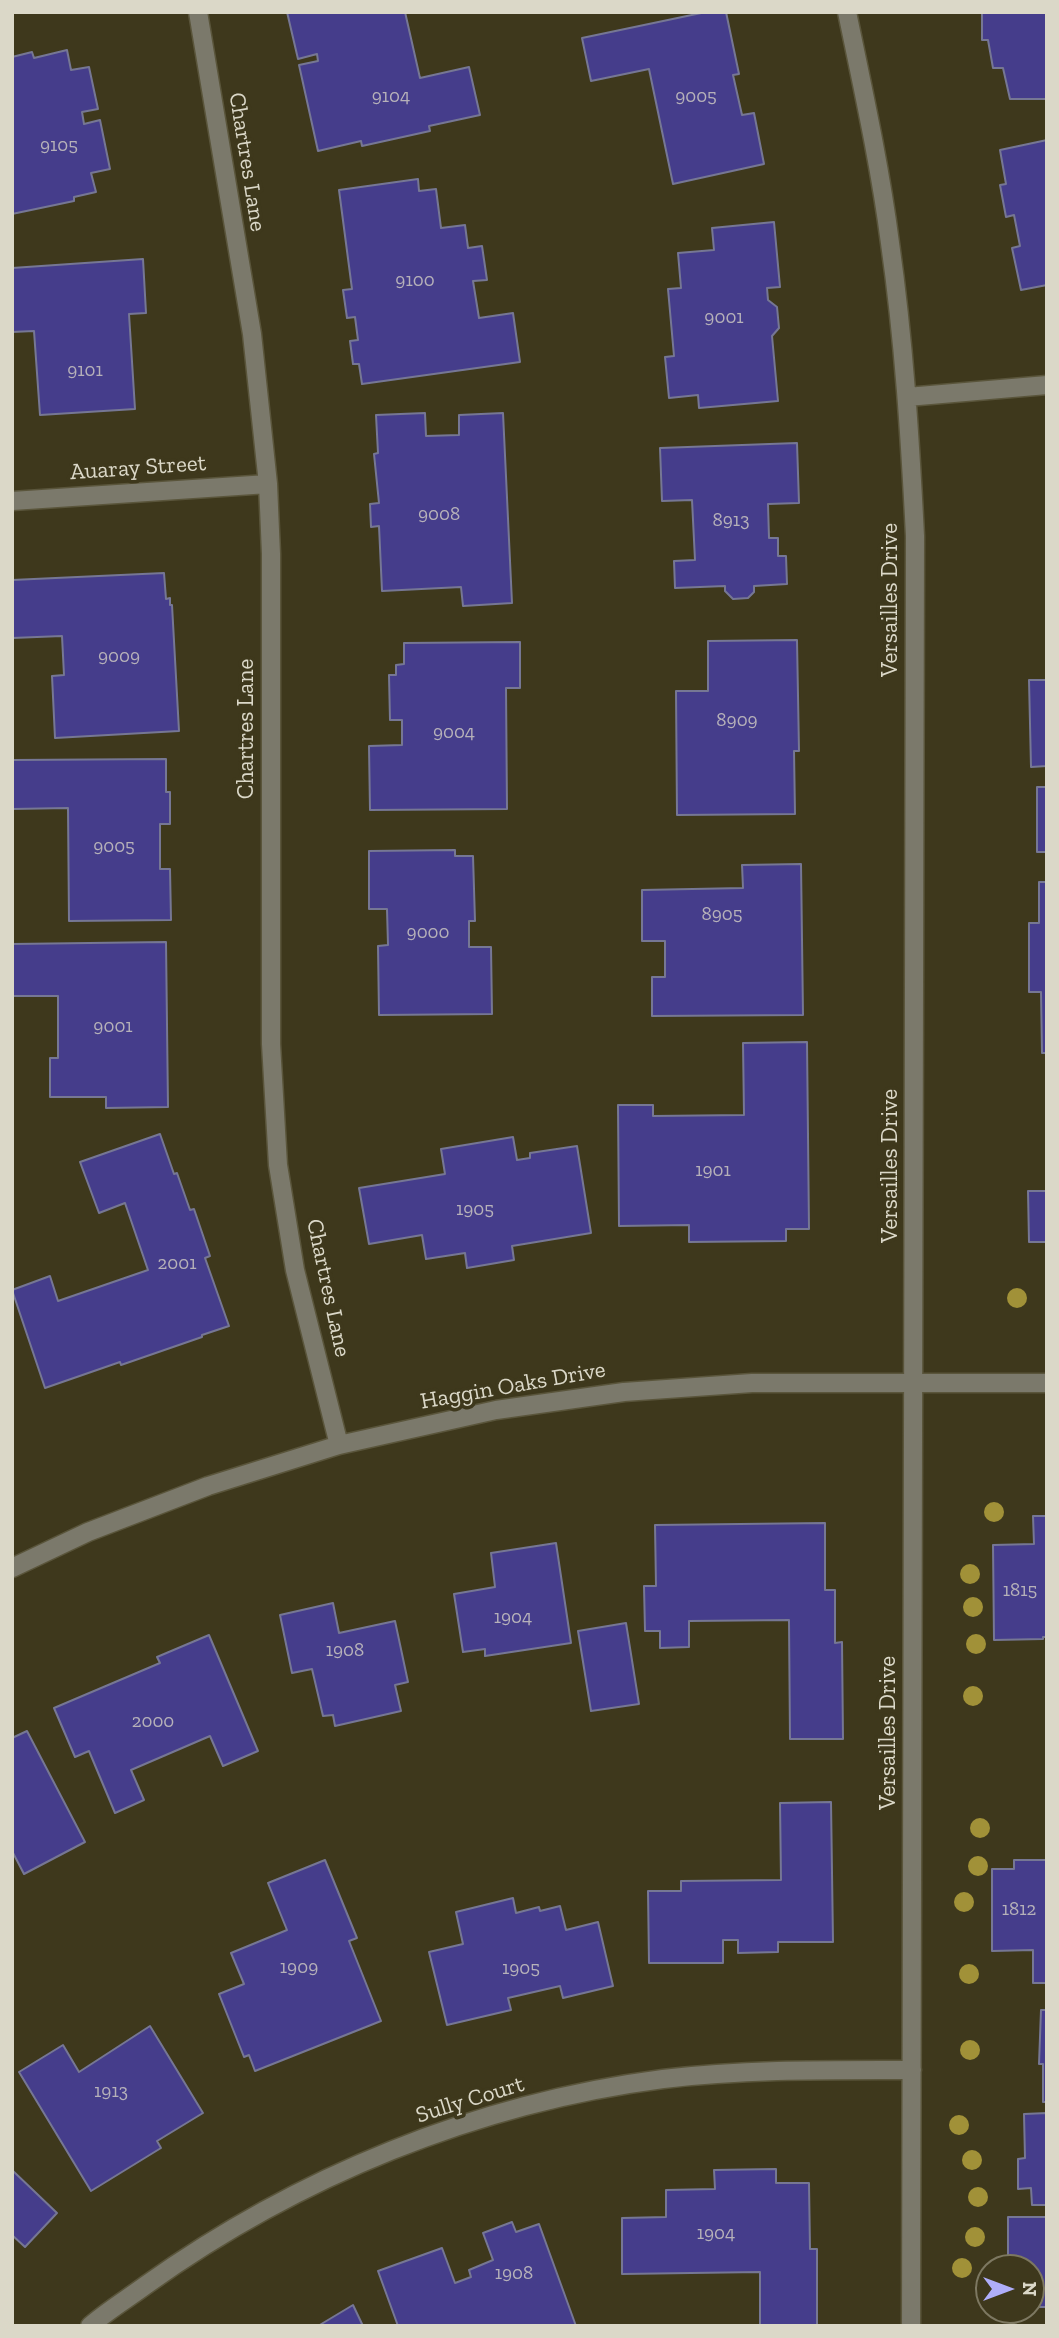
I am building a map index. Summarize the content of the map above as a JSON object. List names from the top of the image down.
{
  "streets": {
    "street": [
      "Chartres Lane",
      "Auaray Street",
      "Versailles Drive",
      "Haggin Oaks Drive",
      "Sully Court"
    ]
  },
  "crossings": [
    ["Chartres Lane", "Auaray Street"],
    ["Chartres Lane", "Haggin Oaks Drive"],
    ["Versailles Drive", "Haggin Oaks Drive"],
    ["Versailles Drive", "Sully Court"]
  ],
  "house_numbers": [
    "9104",
    "9005",
    "9105",
    "9100",
    "9001",
    "9101",
    "9008",
    "8913",
    "9009",
    "8909",
    "9004",
    "9005",
    "8905",
    "9000",
    "9001",
    "1901",
    "1905",
    "2001",
    "1815",
    "1904",
    "1908",
    "2000",
    "1812",
    "1909",
    "1905",
    "1913",
    "1904",
    "1908"
  ],
  "north": "right"
}
